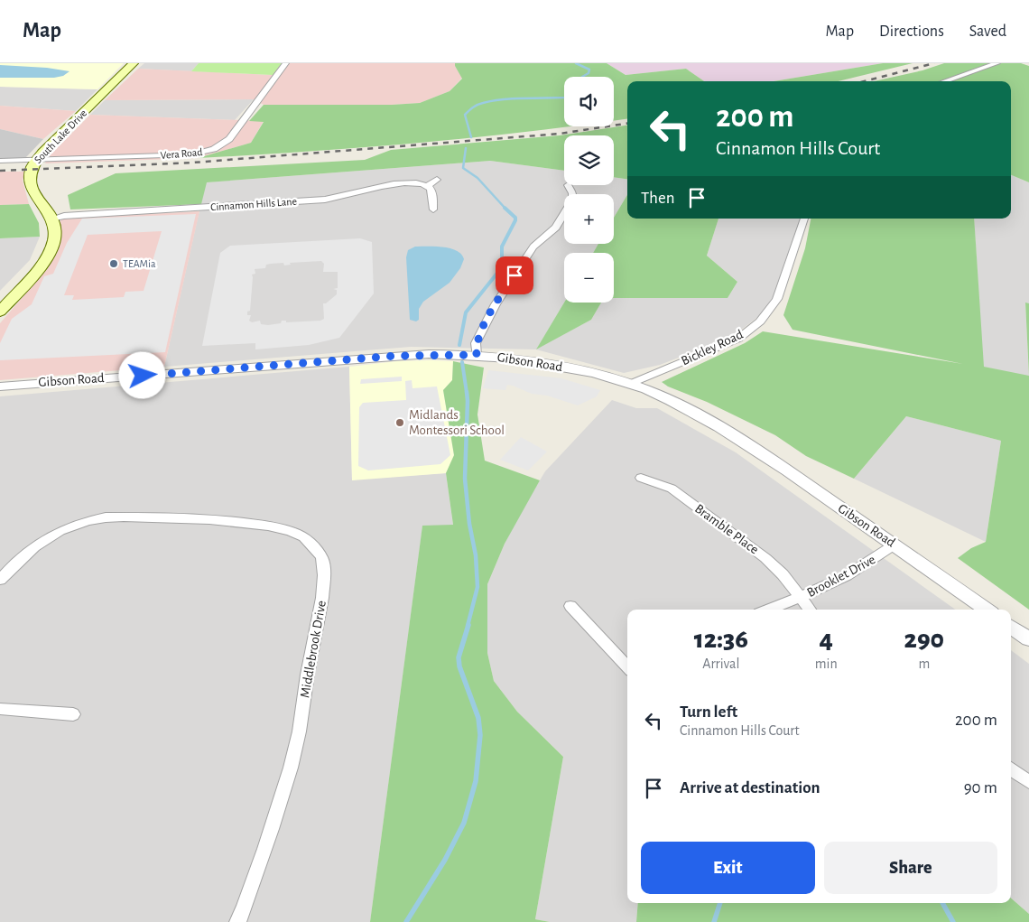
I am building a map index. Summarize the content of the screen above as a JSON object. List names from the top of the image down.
{
  "streets": {
    "main road": ["South Lake Drive"],
    "street": [
      "Vera Road",
      "Cinnamon Hills Lane",
      "Bickley Road",
      "Gibson Road",
      "Bramble Place",
      "Brooklet Drive",
      "Middlebrook Drive"
    ]
  },
  "crossings": [
    ["South Lake Drive", "Vera Road"],
    ["South Lake Drive", "Cinnamon Hills Lane"],
    ["Bickley Road", "Gibson Road"],
    ["Gibson Road", "Brooklet Drive"],
    ["Bramble Place", "Brooklet Drive"]
  ],
  "places": ["TEAMia", "Midlands Montessori School"],
  "page": {
    "header": "Map",
    "nav": ["Map", "Directions", "Saved"],
    "map_buttons": ["+", "−"],
    "turn": ["200 m", "Cinnamon Hills Court"],
    "then": "Then",
    "eta": [
      "12:36",
      "Arrival",
      "4",
      "min",
      "290",
      "m"
    ],
    "list": [
      {
        "name": "Turn left",
        "note": "Cinnamon Hills Court",
        "value": "200 m"
      },
      {
        "name": "Arrive at destination",
        "value": "90 m"
      }
    ],
    "buttons": ["Exit", "Share"]
  }
}
